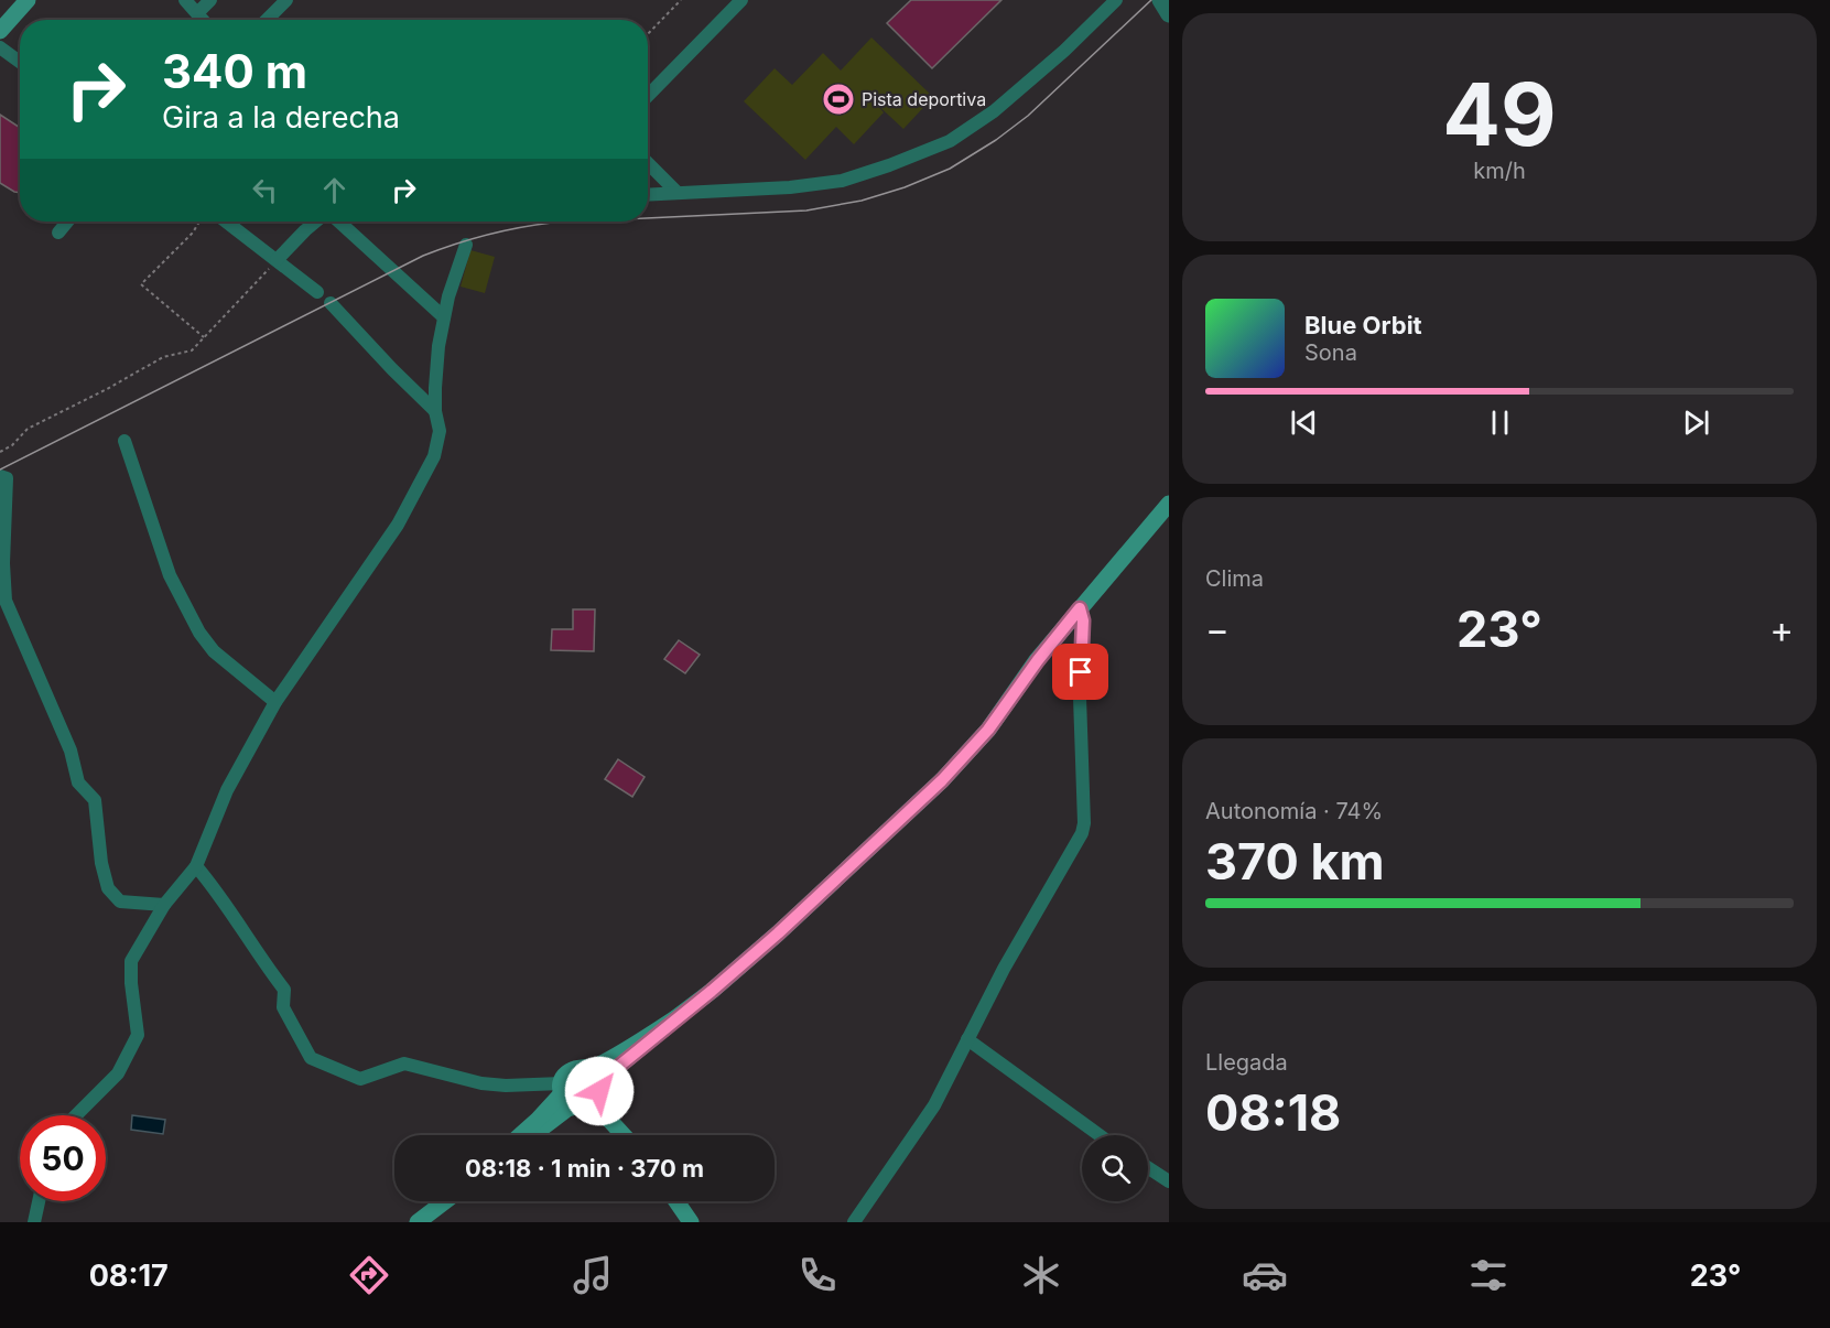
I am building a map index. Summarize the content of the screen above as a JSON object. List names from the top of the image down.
{
  "places": {
    "sports": ["Pista deportiva"]
  },
  "page": {
    "tile": [
      ["49", "km/h"],
      "Clima",
      ["Autonomía · 74%", "370 km"],
      ["Llegada", "08:18"]
    ],
    "turn": ["340 m", "Gira a la derecha"],
    "song": ["Blue Orbit", "Sona"],
    "heat": ["−", "23°", "+"],
    "limit": "50",
    "trip": "08:18 · 1 min · 370 m",
    "tabs": ["08:17", "23°"]
  }
}
